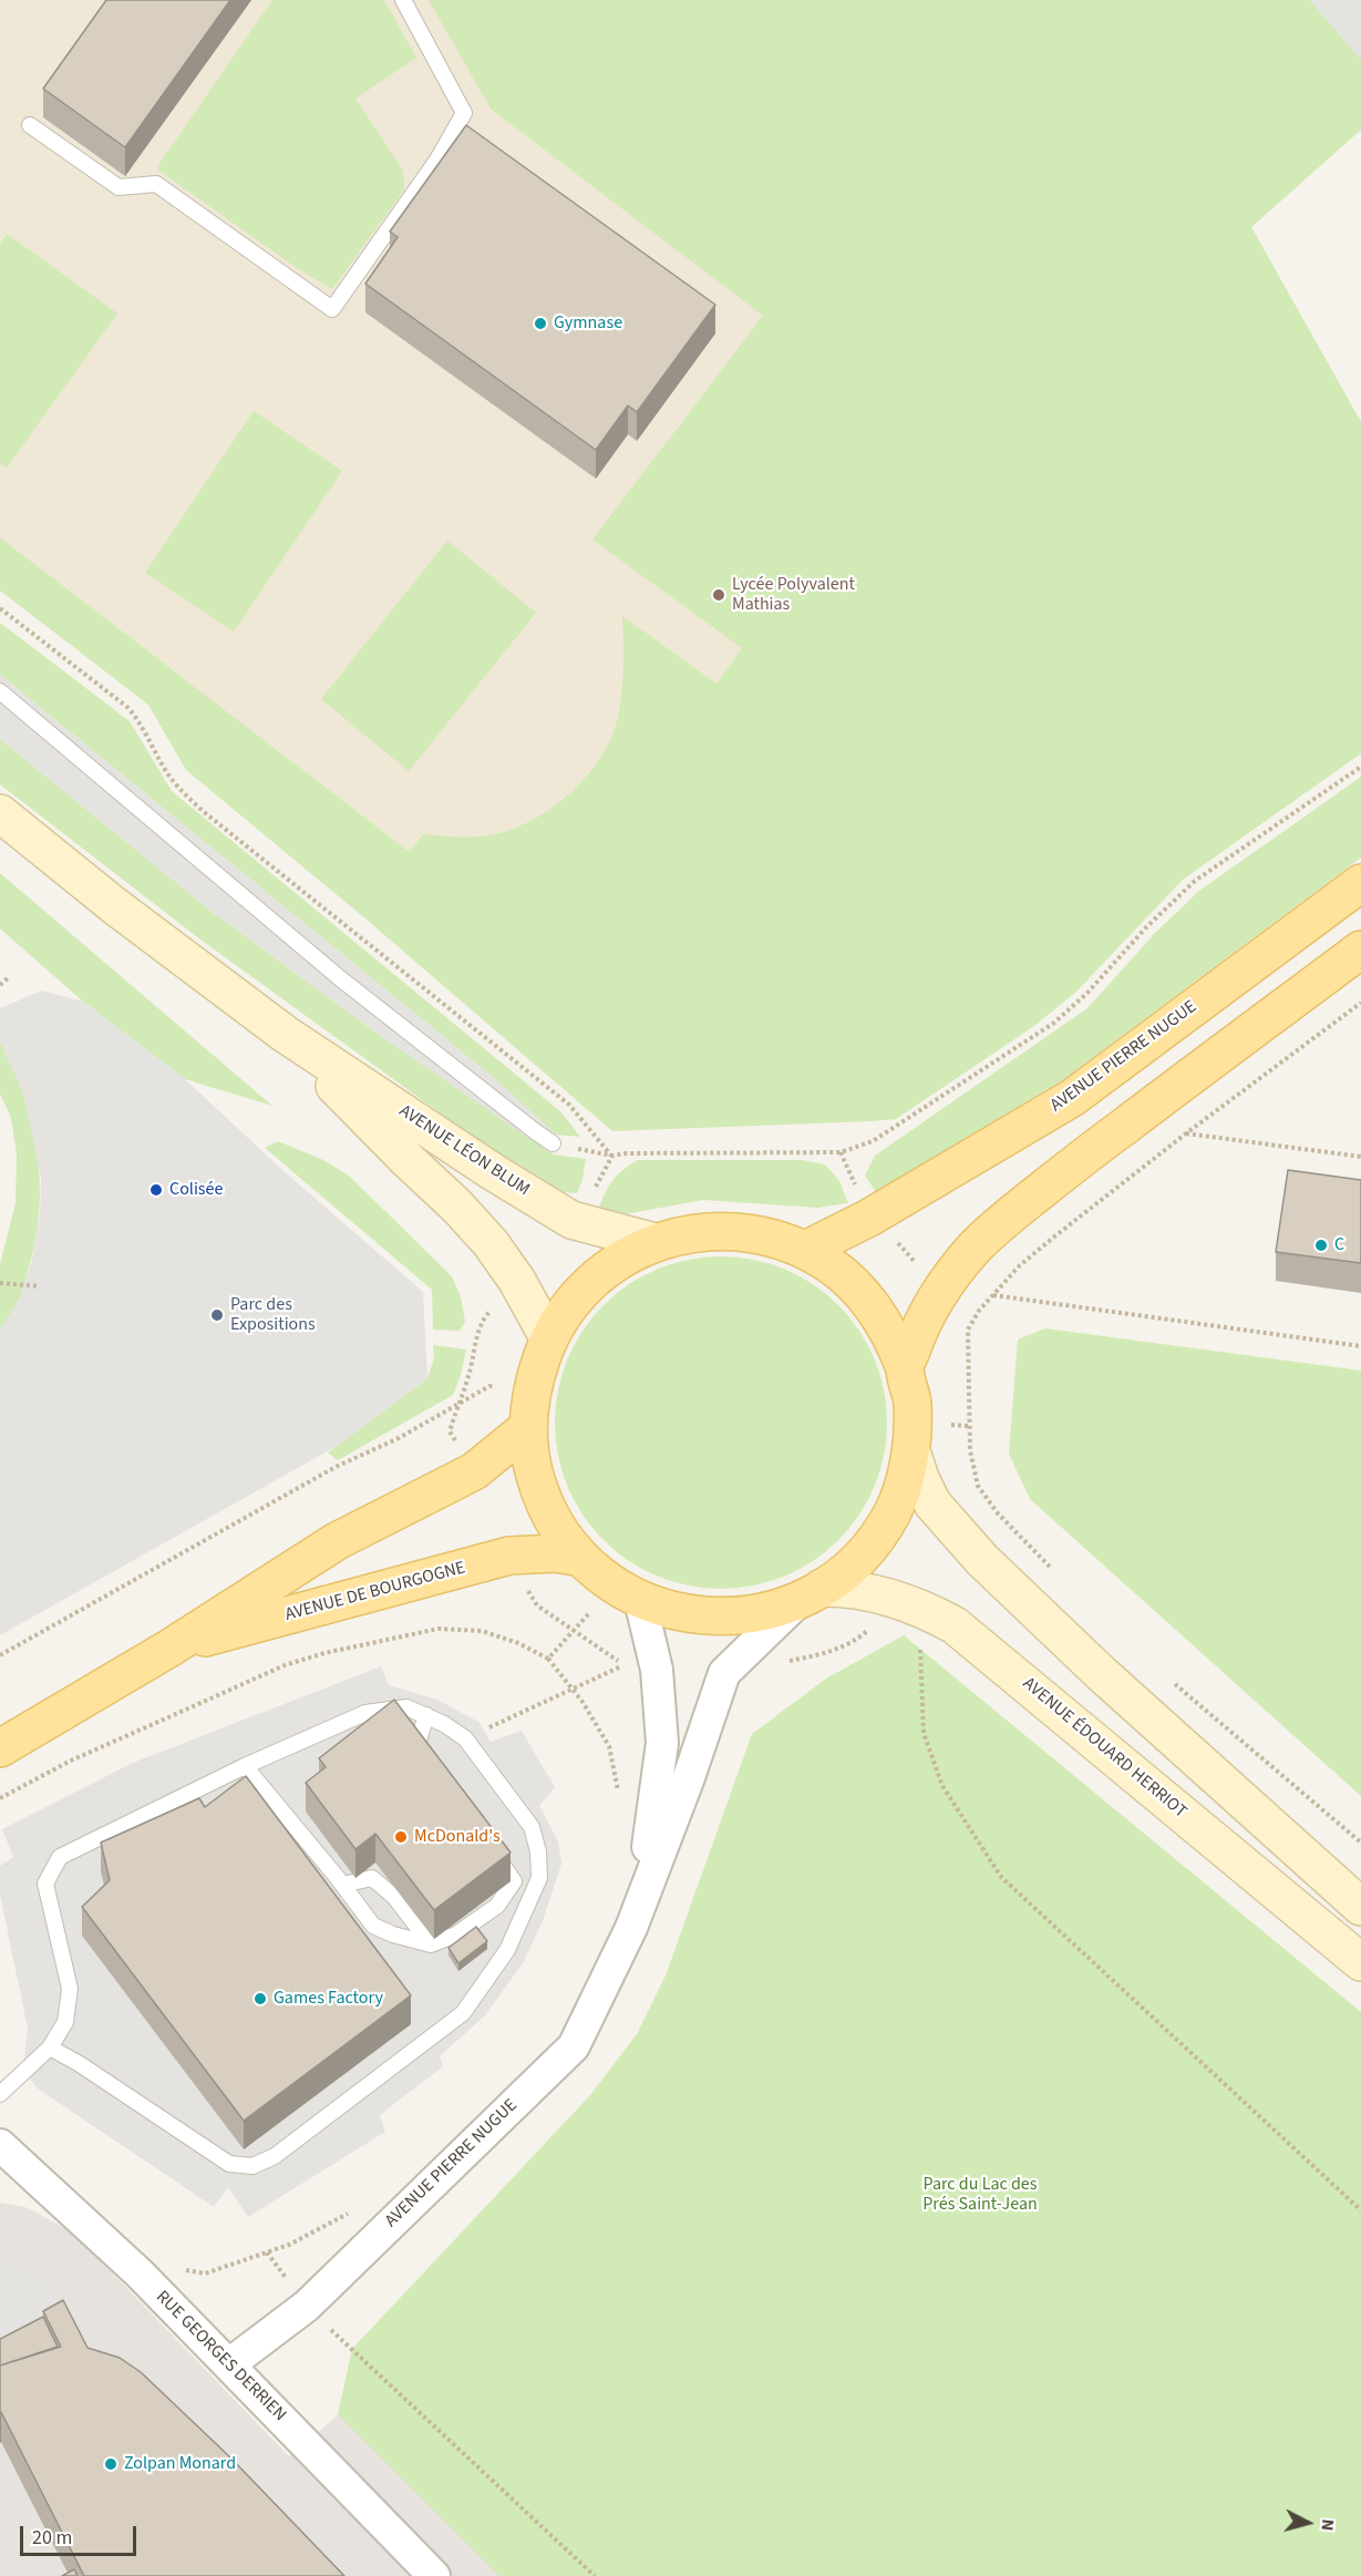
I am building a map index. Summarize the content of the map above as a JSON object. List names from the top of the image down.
{
  "streets": {
    "main road": [
      "AVENUE PIERRE NUGUE",
      "AVENUE LÉON BLUM",
      "AVENUE DE BOURGOGNE",
      "AVENUE ÉDOUARD HERRIOT"
    ],
    "street": ["RUE GEORGES DERRIEN"]
  },
  "crossings": [
    ["AVENUE PIERRE NUGUE", "AVENUE LÉON BLUM"],
    ["AVENUE PIERRE NUGUE", "AVENUE DE BOURGOGNE"],
    ["AVENUE PIERRE NUGUE", "AVENUE ÉDOUARD HERRIOT"],
    ["AVENUE PIERRE NUGUE", "RUE GEORGES DERRIEN"]
  ],
  "parks": ["Parc du Lac des Prés Saint-Jean"],
  "places": [
    "Gymnase",
    "Lycée Polyvalent Mathias",
    "Colisée",
    "C",
    "Parc des Expositions",
    "McDonald's",
    "Games Factory",
    "Zolpan Monard"
  ],
  "scale_bar": "20 m",
  "north": "right"
}
